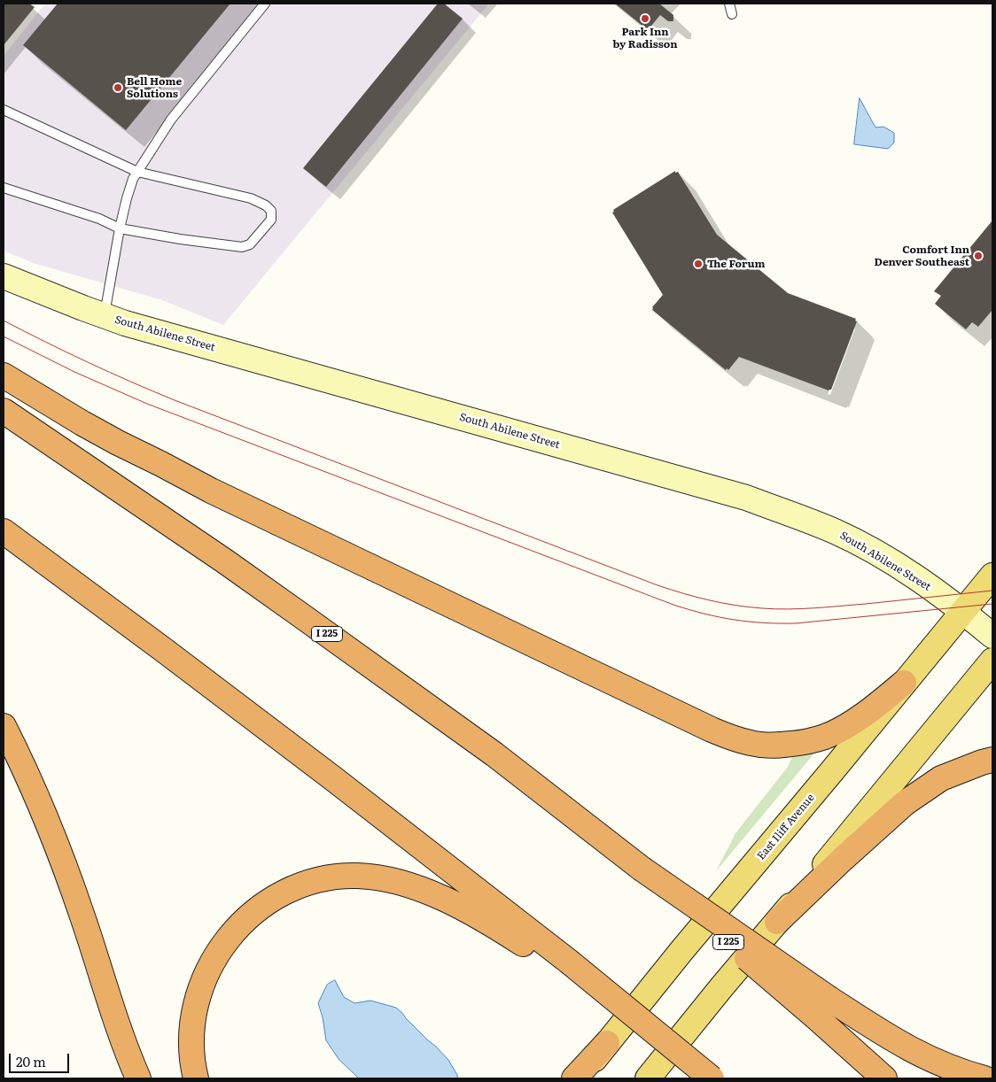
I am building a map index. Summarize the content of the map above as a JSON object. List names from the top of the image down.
{
  "streets": {
    "highway": ["I 225"],
    "main road": ["East Iliff Avenue"],
    "street": ["South Abilene Street"]
  },
  "crossings": [
    ["South Abilene Street", "East Iliff Avenue"]
  ],
  "places": [
    "Park Inn by Radisson",
    "Bell Home Solutions",
    "Comfort Inn Denver Southeast",
    "The Forum"
  ],
  "scale_bar": "20 m"
}
